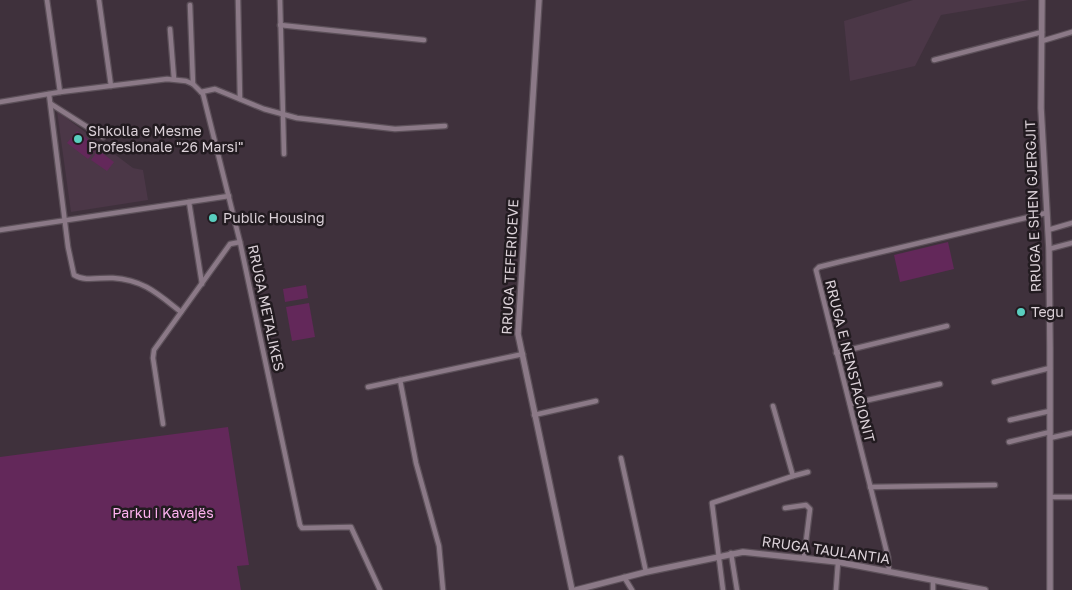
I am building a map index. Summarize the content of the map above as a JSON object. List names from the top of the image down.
{
  "streets": {
    "street": [
      "RRUGA E SHEN GJERGJIT",
      "RRUGA TEFERICEVE",
      "RRUGA METALIKES",
      "RRUGA E NENSTACIONIT",
      "RRUGA TAULANTIA"
    ]
  },
  "crossings": [
    ["RRUGA E SHEN GJERGJIT", "RRUGA E NENSTACIONIT"],
    ["RRUGA TEFERICEVE", "RRUGA TAULANTIA"],
    ["RRUGA E NENSTACIONIT", "RRUGA TAULANTIA"]
  ],
  "parks": ["Parku i Kavajës"],
  "places": ["Shkolla e Mesme Profesionale \"26 Marsi\"", "Public Housing", "Tegu"]
}
